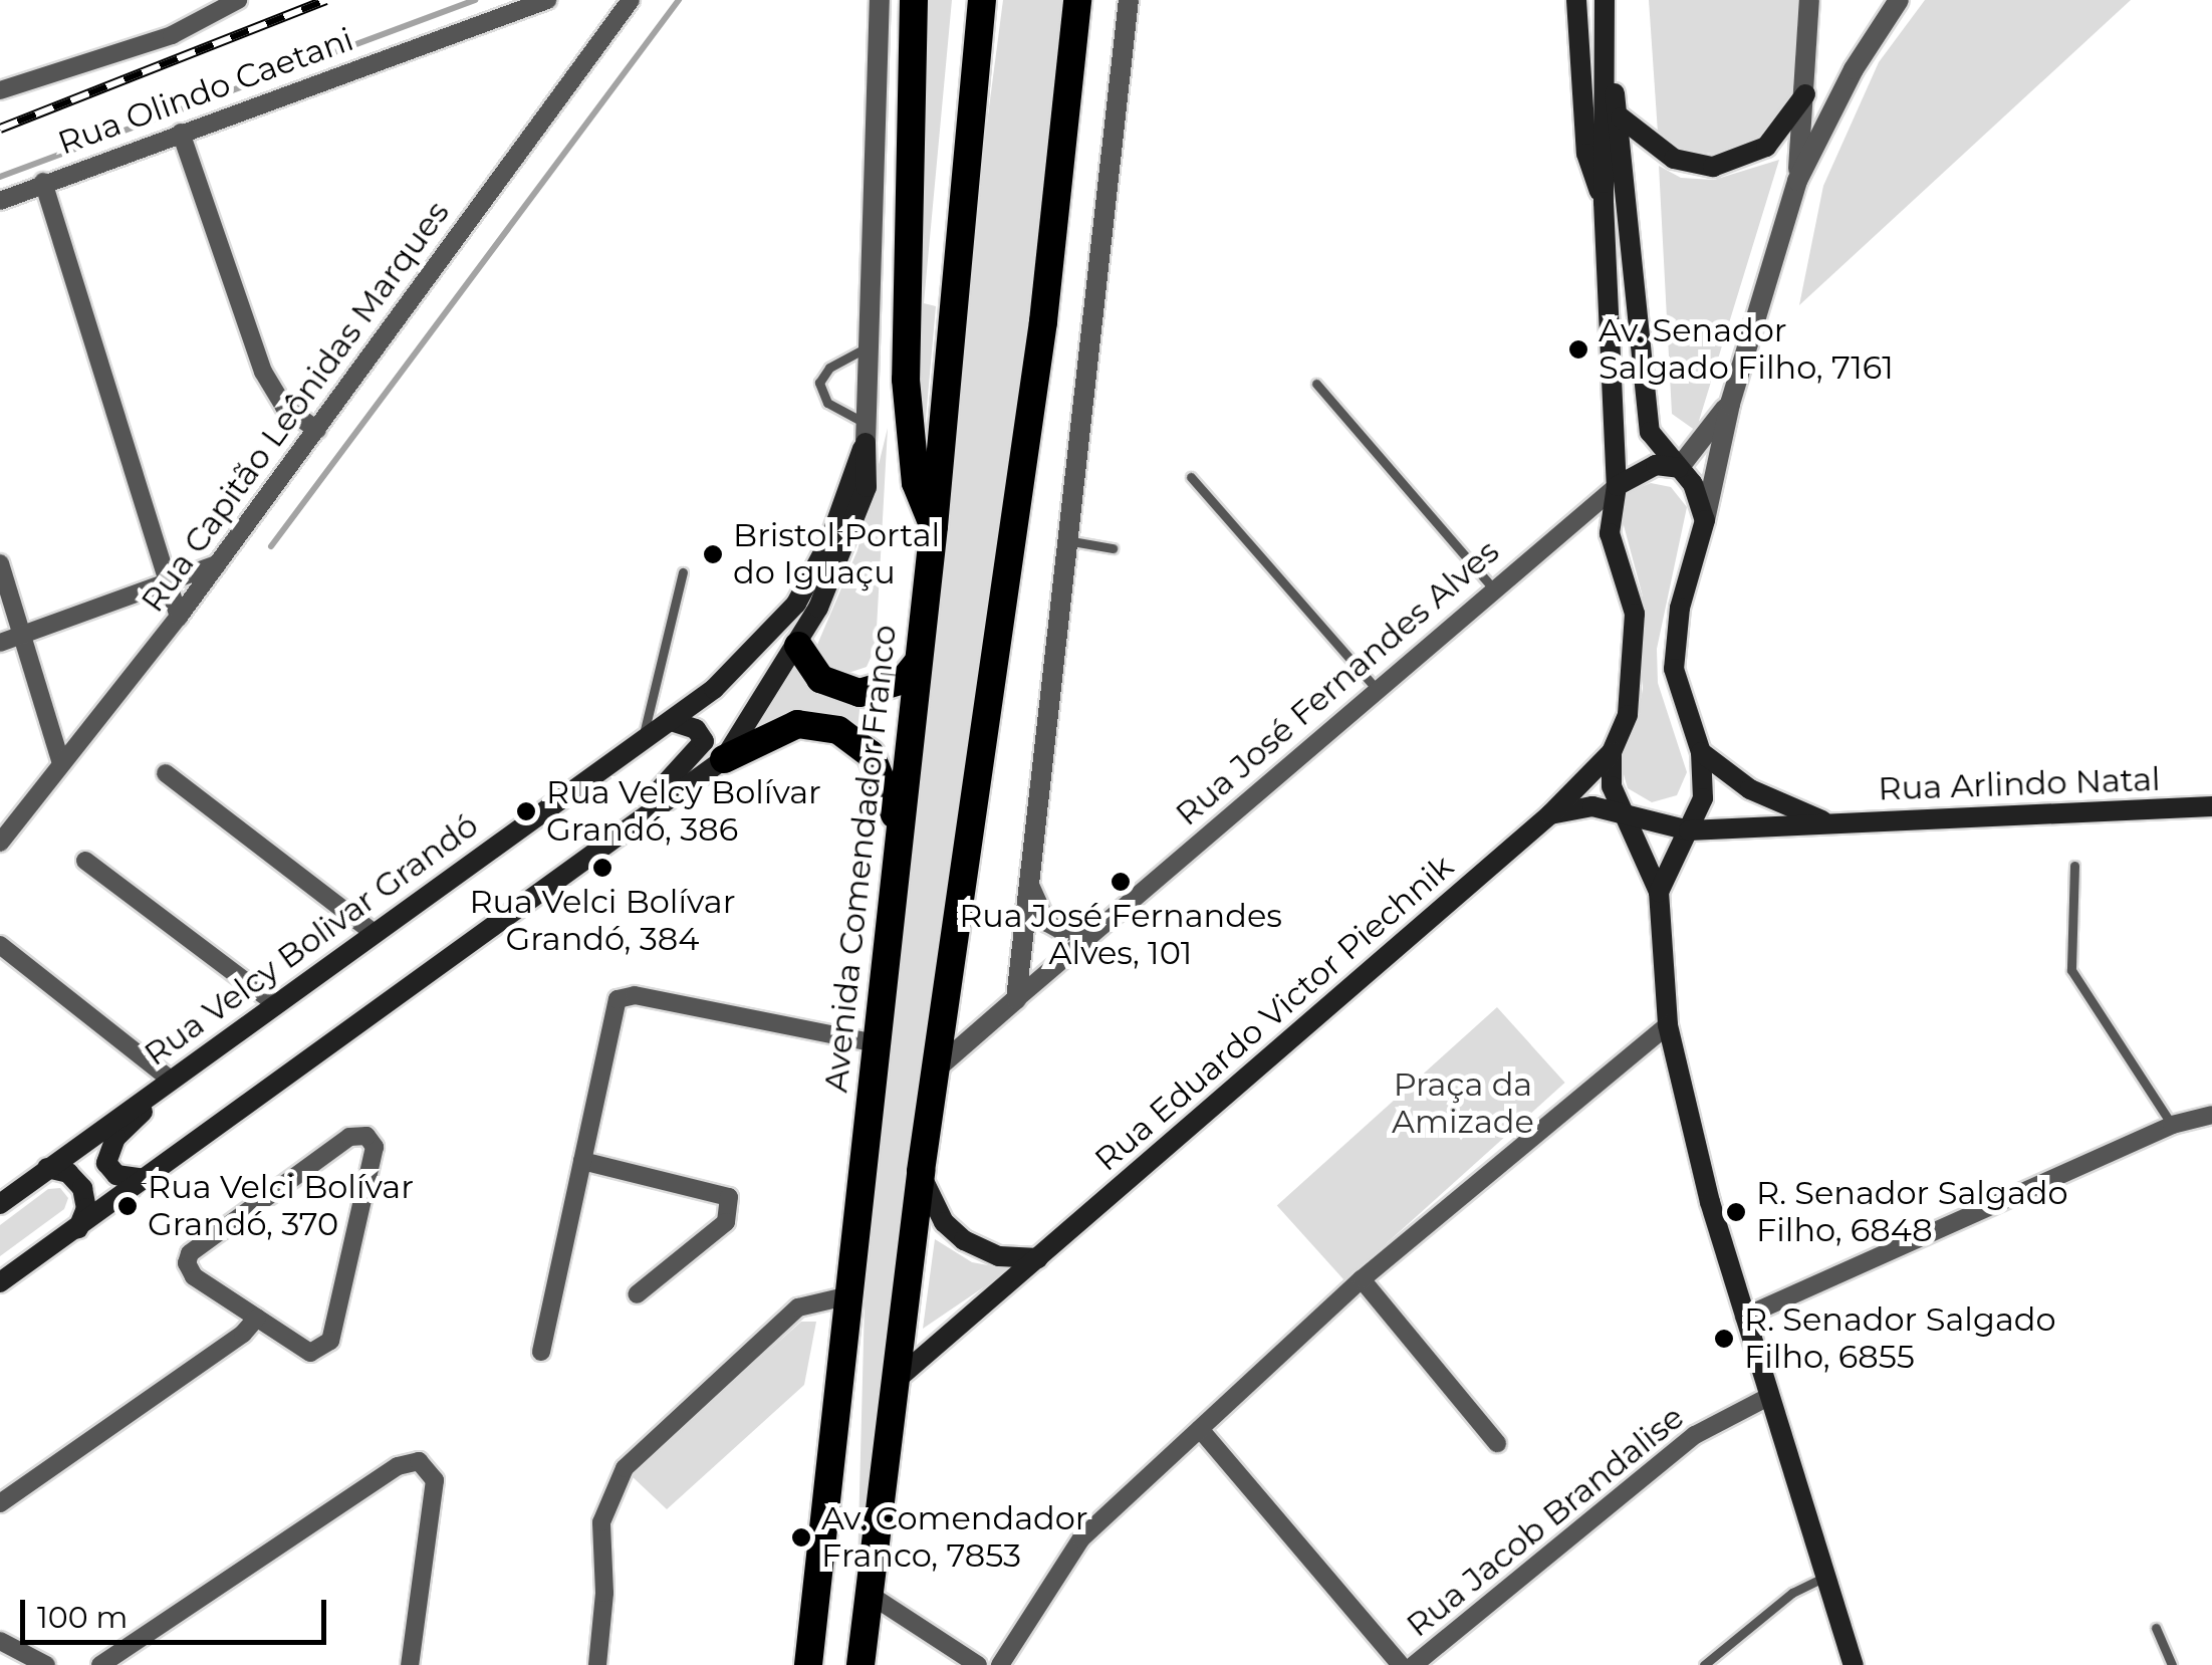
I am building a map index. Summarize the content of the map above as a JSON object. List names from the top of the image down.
{
  "streets": {
    "highway": ["Avenida Comendador Franco"],
    "main road": ["Rua Arlindo Natal", "Rua Velcy Bolivar Grandó", "Rua Eduardo Victor Piechnik"],
    "street": [
      "Rua Olindo Caetani",
      "Rua Capitão Leônidas Marques",
      "Rua José Fernandes Alves",
      "Rua Jacob Brandalise"
    ]
  },
  "parks": ["Praça da Amizade"],
  "places": [
    "Av. Senador Salgado Filho, 7161",
    "Bristol Portal do Iguaçu",
    "Rua Velcy Bolívar Grandó, 386",
    "Rua Velci Bolívar Grandó, 384",
    "Rua José Fernandes Alves, 101",
    "Rua Velci Bolívar Grandó, 370",
    "R. Senador Salgado Filho, 6848",
    "R. Senador Salgado Filho, 6855",
    "Av. Comendador Franco, 7853"
  ],
  "scale_bar": "100 m"
}
